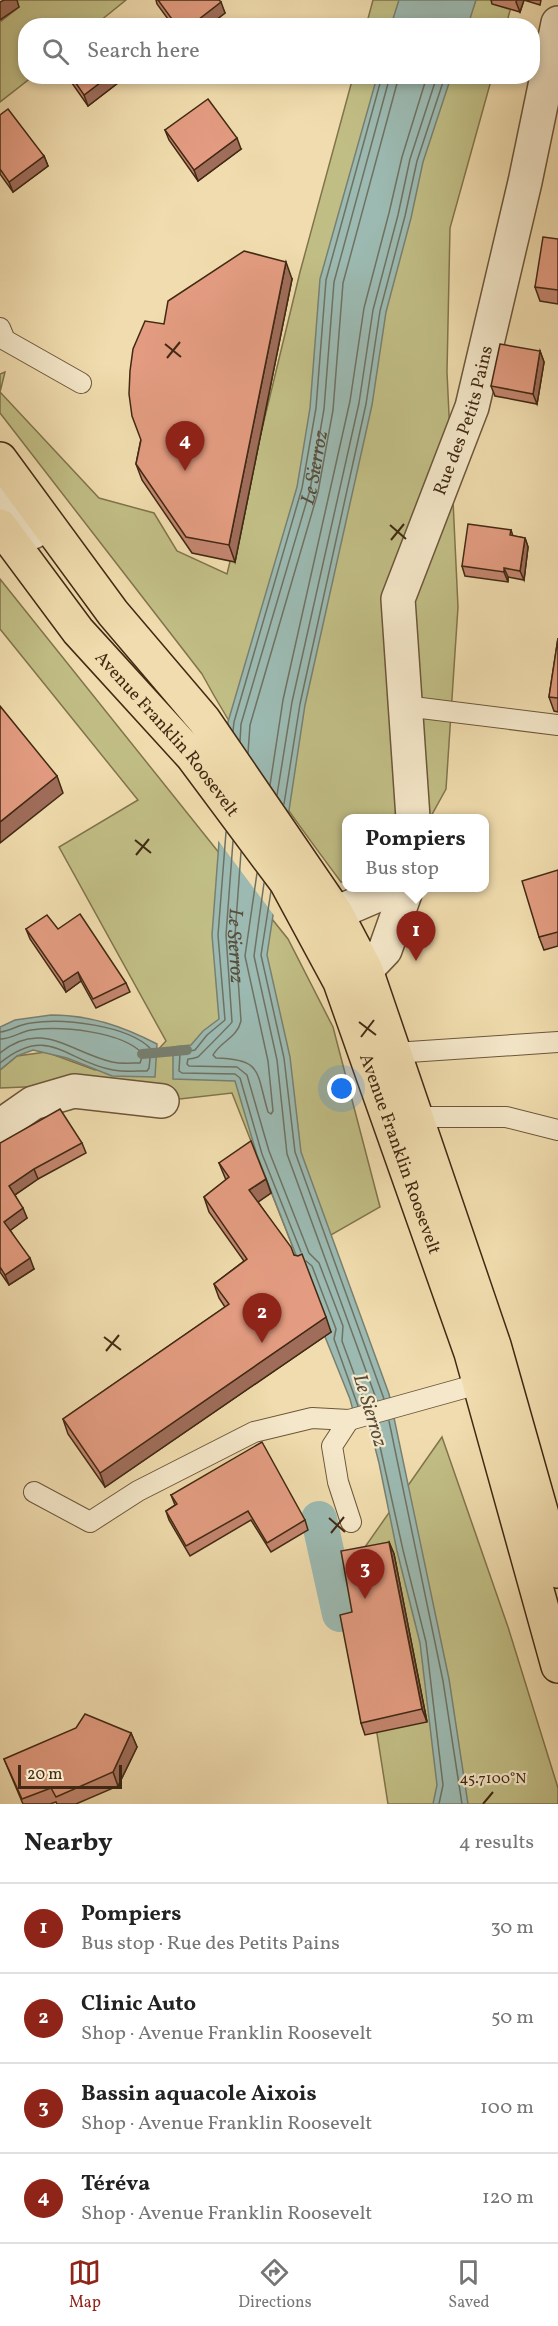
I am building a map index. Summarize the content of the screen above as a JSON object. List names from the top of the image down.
{
  "streets": {
    "main road": ["Avenue Franklin Roosevelt"],
    "street": ["Rue des Petits Pains"]
  },
  "water": ["Le Sierroz"],
  "scale_bar": "20 m",
  "page": {
    "search": "Search here",
    "pins": [
      "4",
      "1",
      "2",
      "3"
    ],
    "popup": ["Pompiers", "Bus stop"],
    "scale": "20 m",
    "heading": ["Nearby", "4 results"],
    "list": [
      {
        "mark": "1",
        "name": "Pompiers",
        "note": "Bus stop · Rue des Petits Pains",
        "value": "30 m"
      },
      {
        "mark": "2",
        "name": "Clinic Auto",
        "note": "Shop · Avenue Franklin Roosevelt",
        "value": "50 m"
      },
      {
        "mark": "3",
        "name": "Bassin aquacole Aixois",
        "note": "Shop · Avenue Franklin Roosevelt",
        "value": "100 m"
      },
      {
        "mark": "4",
        "name": "Téréva",
        "note": "Shop · Avenue Franklin Roosevelt",
        "value": "120 m"
      }
    ],
    "nav": ["Map", "Directions", "Saved"]
  },
  "coordinates": ["45.7100°N"]
}
